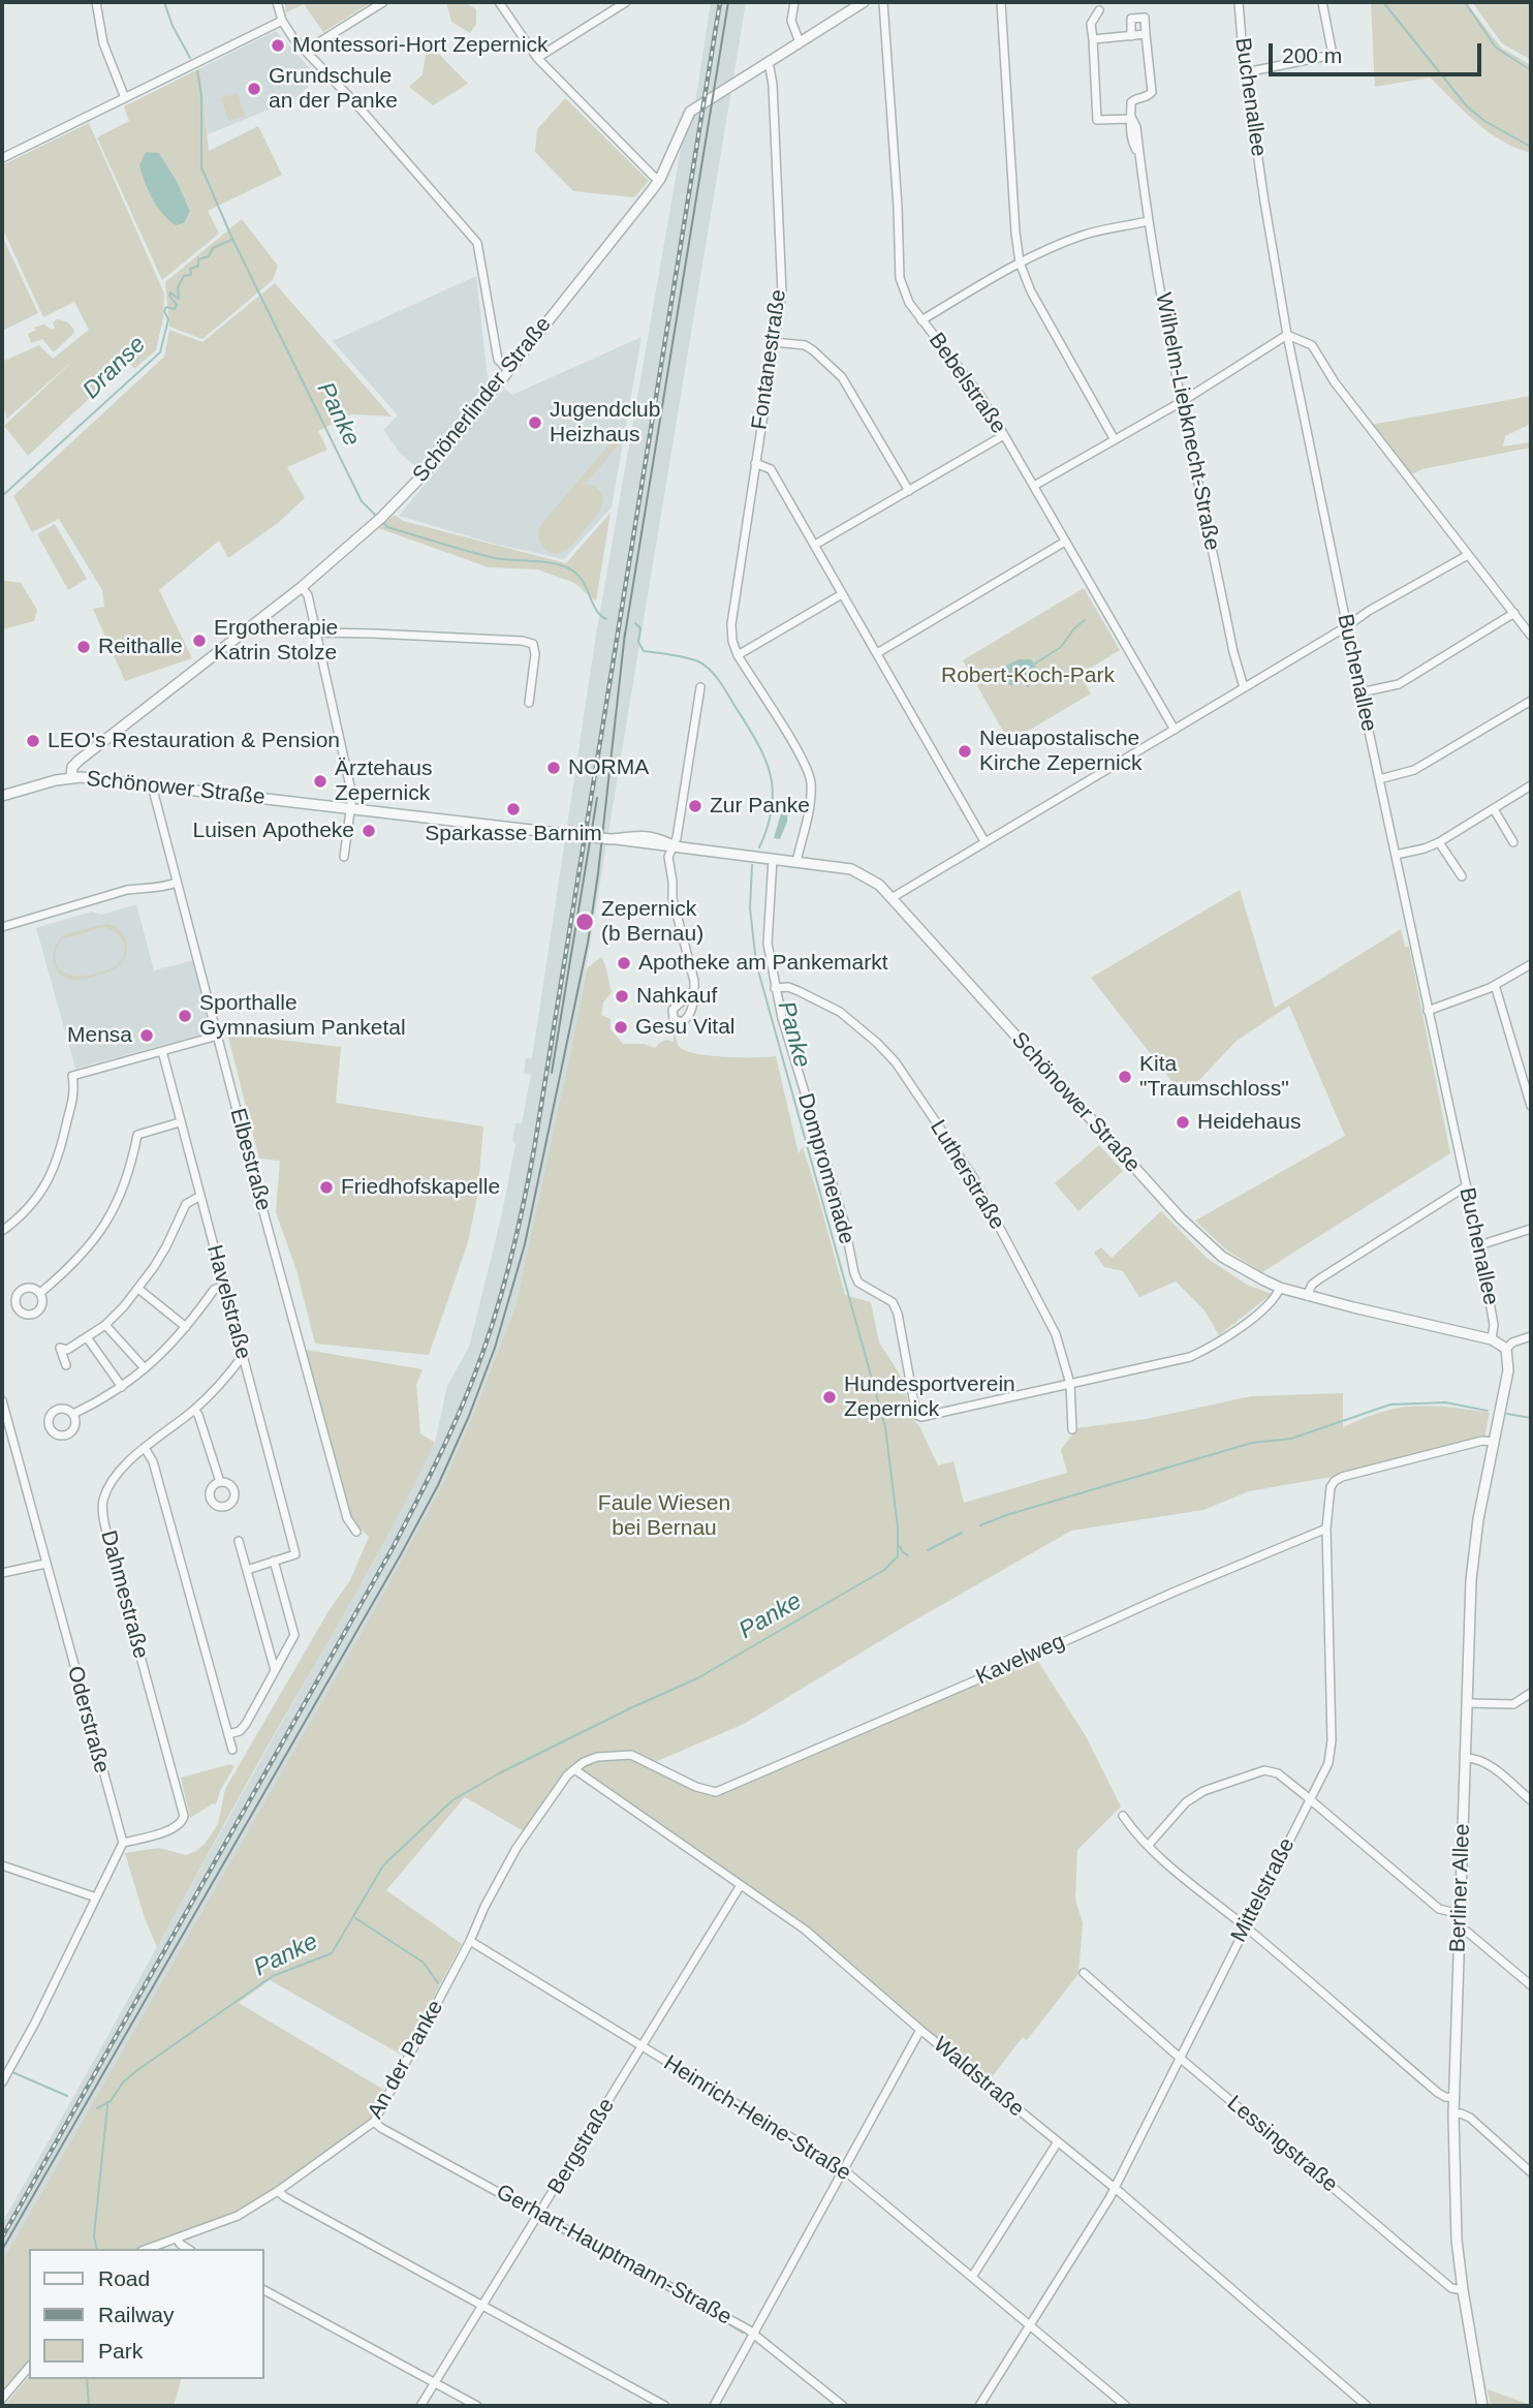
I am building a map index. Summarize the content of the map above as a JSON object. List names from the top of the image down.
{
  "streets": {
    "street": [
      "Buchenallee",
      "Fontanestraße",
      "Bebelstraße",
      "Schönerlinder Straße",
      "Wilhelm-Liebknecht-Straße",
      "Schönower Straße",
      "Elbestraße",
      "Dompromenade",
      "Lutherstraße",
      "Havelstraße",
      "Dahmestraße",
      "Kavelweg",
      "Oderstraße",
      "Berliner Allee",
      "Mittelstraße",
      "An der Panke",
      "Waldstraße",
      "Heinrich-Heine-Straße",
      "Lessingstraße",
      "Bergstraße",
      "Gerhart-Hauptmann-Straße"
    ]
  },
  "crossings": [
    ["Buchenallee", "Schönower Straße"],
    ["Buchenallee", "Berliner Allee"],
    ["Fontanestraße", "Schönerlinder Straße"],
    ["Schönerlinder Straße", "Schönower Straße"],
    ["Schönower Straße", "Elbestraße"],
    ["Schönower Straße", "Dompromenade"],
    ["Dompromenade", "Lutherstraße"],
    ["Havelstraße", "Dahmestraße"],
    ["Dahmestraße", "Oderstraße"],
    ["Kavelweg", "Mittelstraße"],
    ["Kavelweg", "An der Panke"],
    ["Kavelweg", "Waldstraße"],
    ["Berliner Allee", "Mittelstraße"],
    ["Berliner Allee", "Lessingstraße"],
    ["Mittelstraße", "Waldstraße"],
    ["Mittelstraße", "Heinrich-Heine-Straße"],
    ["Mittelstraße", "Lessingstraße"],
    ["An der Panke", "Waldstraße"],
    ["An der Panke", "Heinrich-Heine-Straße"],
    ["An der Panke", "Gerhart-Hauptmann-Straße"],
    ["Waldstraße", "Bergstraße"],
    ["Heinrich-Heine-Straße", "Bergstraße"],
    ["Bergstraße", "Gerhart-Hauptmann-Straße"]
  ],
  "water": ["Dranse", "Panke"],
  "parks": ["Robert-Koch-Park", "Faule Wiesen bei Bernau"],
  "places": [
    "Montessori-Hort Zepernick",
    "Grundschule an der Panke",
    "Jugendclub Heizhaus",
    "Ergotherapie Katrin Stolze",
    "Reithalle",
    "LEO's Restauration & Pension",
    "Neuapostalische Kirche Zepernick",
    "NORMA",
    "Ärztehaus Zepernick",
    "Zur Panke",
    "Sparkasse Barnim",
    "Luisen Apotheke",
    "Zepernick (b Bernau)",
    "Apotheke am Pankemarkt",
    "Nahkauf",
    "Sporthalle Gymnasium Panketal",
    "Gesu Vital",
    "Mensa",
    "Kita \"Traumschloss\"",
    "Heidehaus",
    "Friedhofskapelle",
    "Hundesportverein Zepernick"
  ],
  "legend": ["Road", "Railway", "Park"],
  "scale_bar": "200 m"
}
